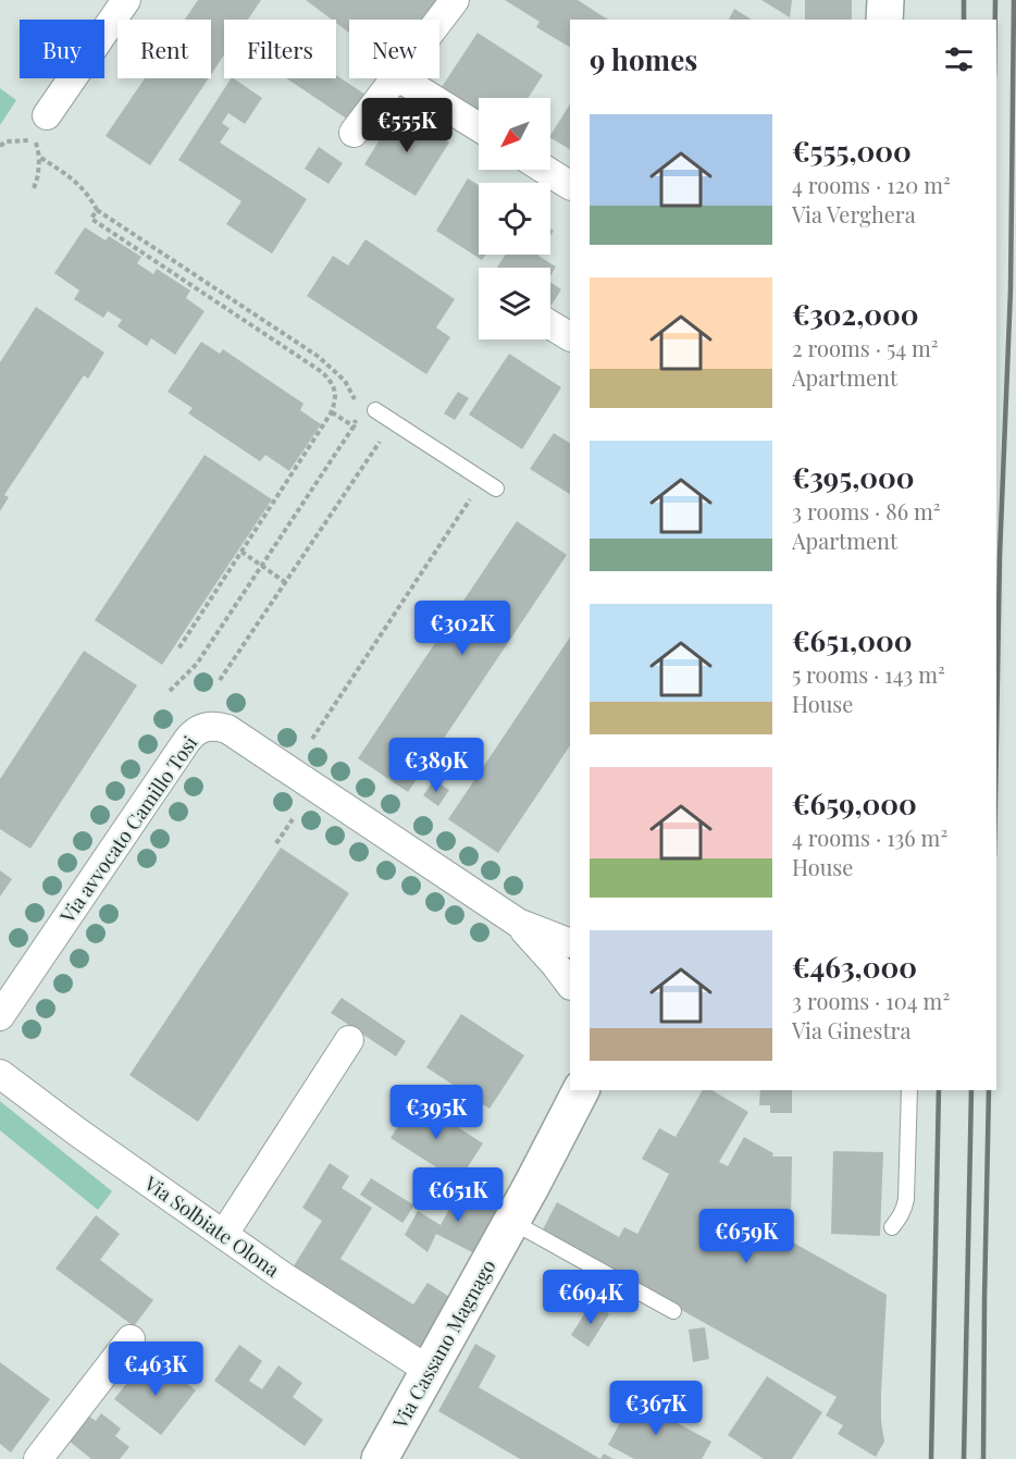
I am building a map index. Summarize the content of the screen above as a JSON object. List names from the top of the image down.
{
  "streets": {
    "street": ["Via avvocato Camillo Tosi", "Via Solbiate Olona", "Via Cassano Magnago"]
  },
  "crossings": [
    ["Via Solbiate Olona", "Via Cassano Magnago"]
  ],
  "north": "bottom left",
  "page": {
    "chip": [
      "Buy",
      "Rent",
      "Filters",
      "New"
    ],
    "heading": "9 homes",
    "price": [
      "€555K",
      "€302K",
      "€389K",
      "€395K",
      "€651K",
      "€659K",
      "€694K",
      "€463K",
      "€367K"
    ],
    "list": [
      {
        "name": "€555,000",
        "note": "4 rooms · 120 m² · Via Verghera"
      },
      {
        "name": "€302,000",
        "note": "2 rooms · 54 m² · Apartment"
      },
      {
        "name": "€395,000",
        "note": "3 rooms · 86 m² · Apartment"
      },
      {
        "name": "€651,000",
        "note": "5 rooms · 143 m² · House"
      },
      {
        "name": "€659,000",
        "note": "4 rooms · 136 m² · House"
      },
      {
        "name": "€463,000",
        "note": "3 rooms · 104 m² · Via Ginestra"
      }
    ]
  }
}
